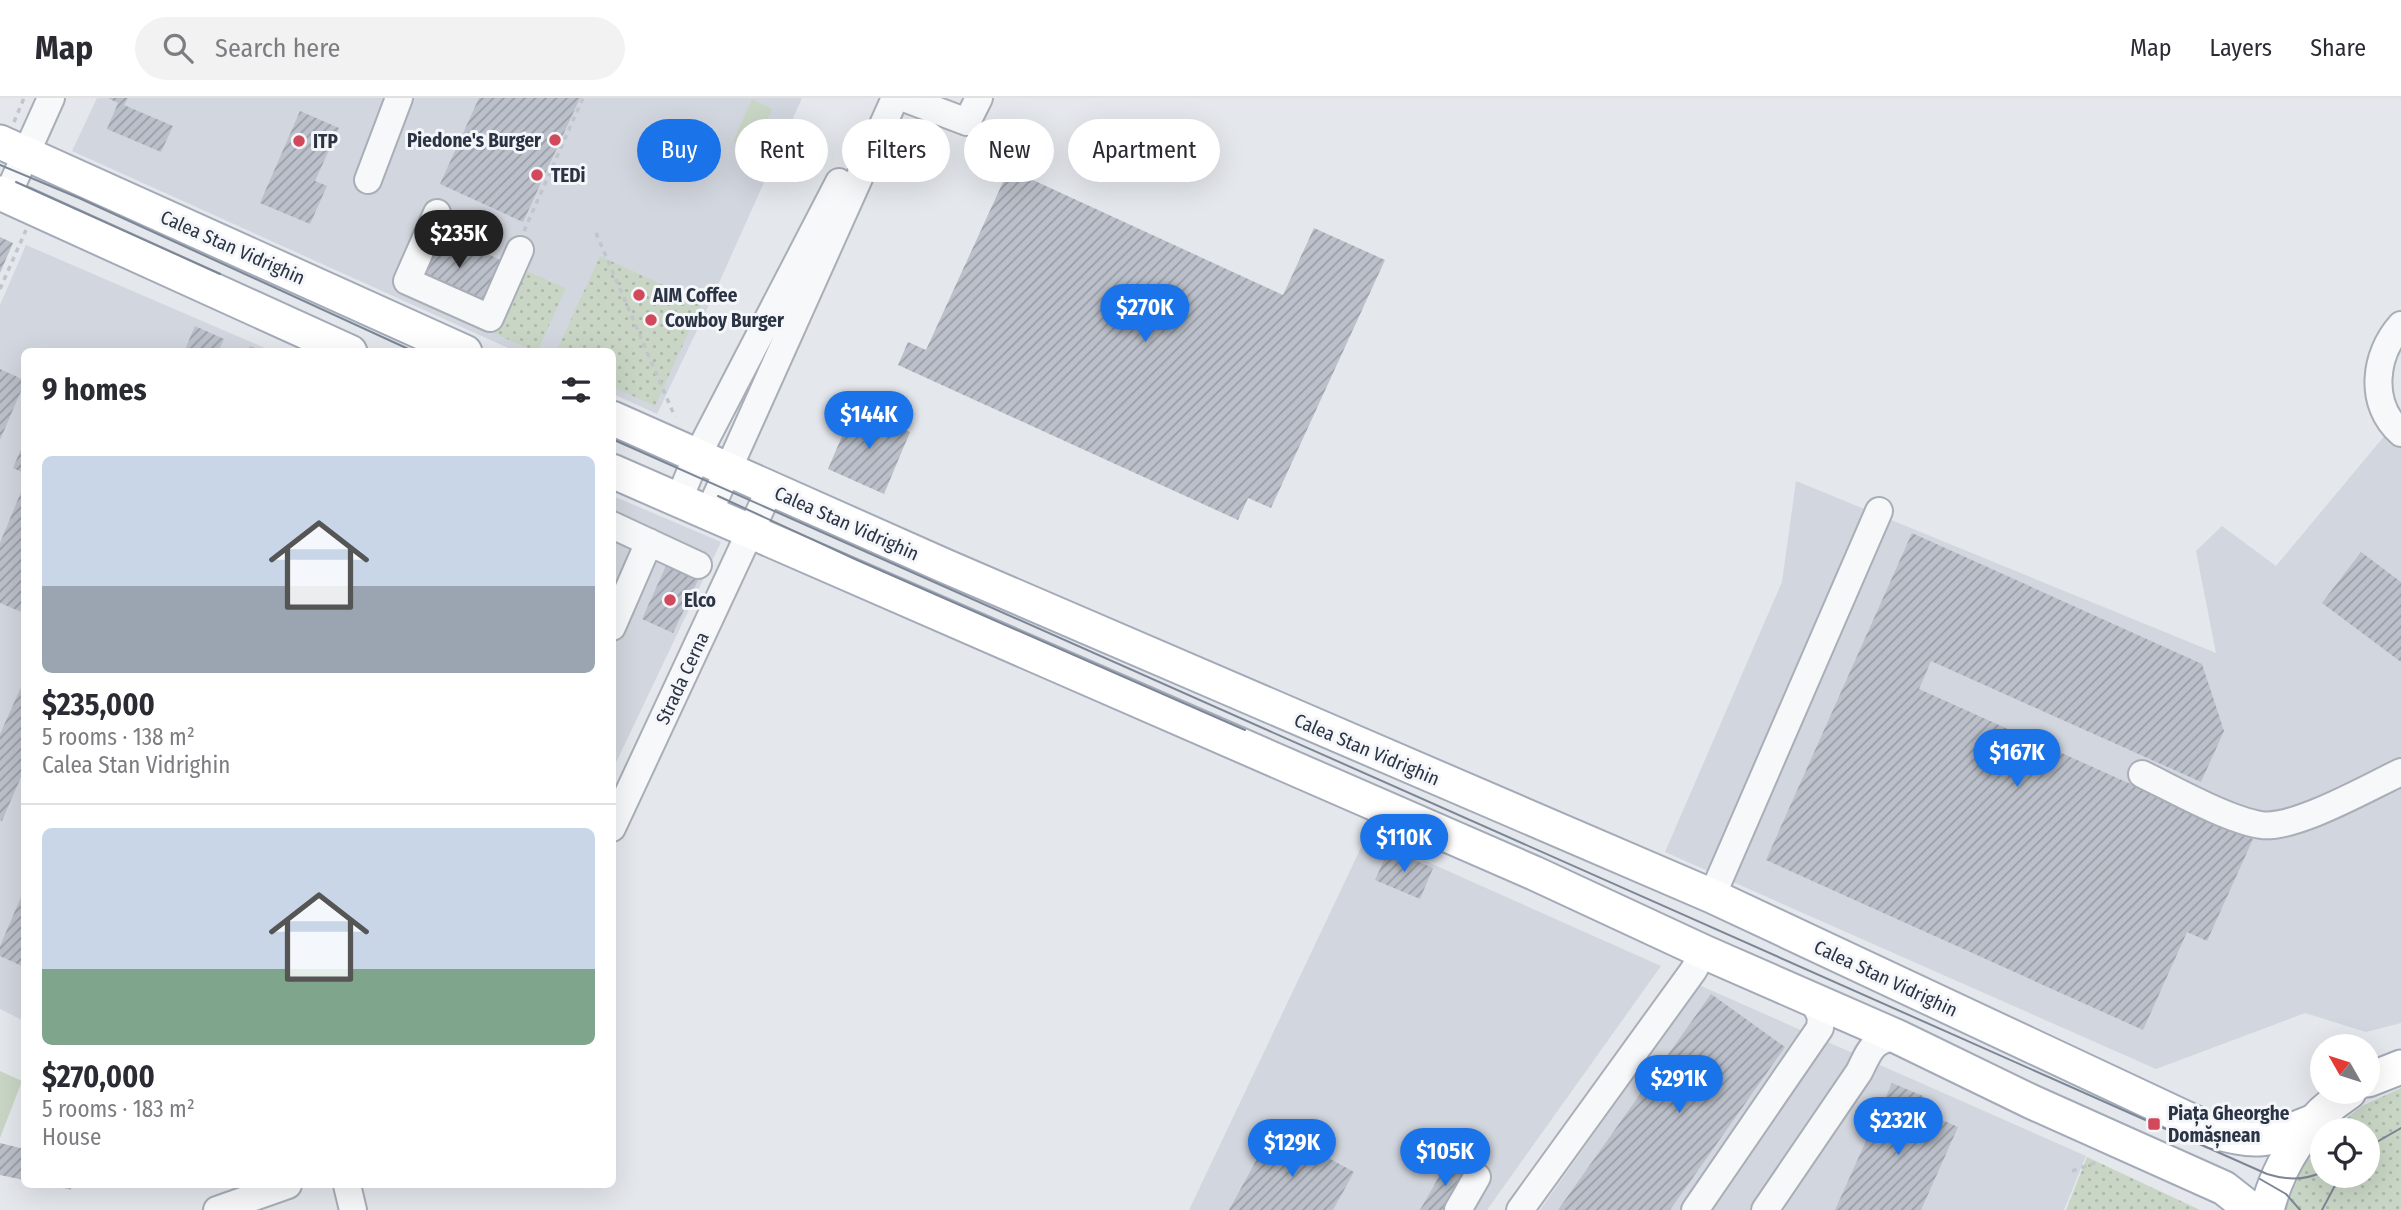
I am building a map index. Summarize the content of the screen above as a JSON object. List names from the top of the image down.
{
  "streets": {
    "main road": ["Calea Stan Vidrighin"],
    "street": ["Strada Cerna"]
  },
  "crossings": [
    ["Calea Stan Vidrighin", "Strada Cerna"]
  ],
  "places": {
    "other": [
      "Piedone's Burger",
      "ITP",
      "TEDi",
      "AIM Coffee",
      "Cowboy Burger",
      "Elco"
    ],
    "transit": ["Piața Gheorghe Domășnean"]
  },
  "north": "top left",
  "page": {
    "header": "Map",
    "search": "Search here",
    "nav": ["Map", "Layers", "Share"],
    "chip": [
      "Buy",
      "Rent",
      "Filters",
      "New",
      "Apartment"
    ],
    "price": [
      "$235K",
      "$270K",
      "$144K",
      "$167K",
      "$110K",
      "$291K",
      "$232K",
      "$129K",
      "$105K"
    ],
    "heading": "9 homes",
    "list": [
      {
        "name": "$235,000",
        "note": "5 rooms · 138 m² · Calea Stan Vidrighin"
      },
      {
        "name": "$270,000",
        "note": "5 rooms · 183 m² · House"
      }
    ]
  }
}
